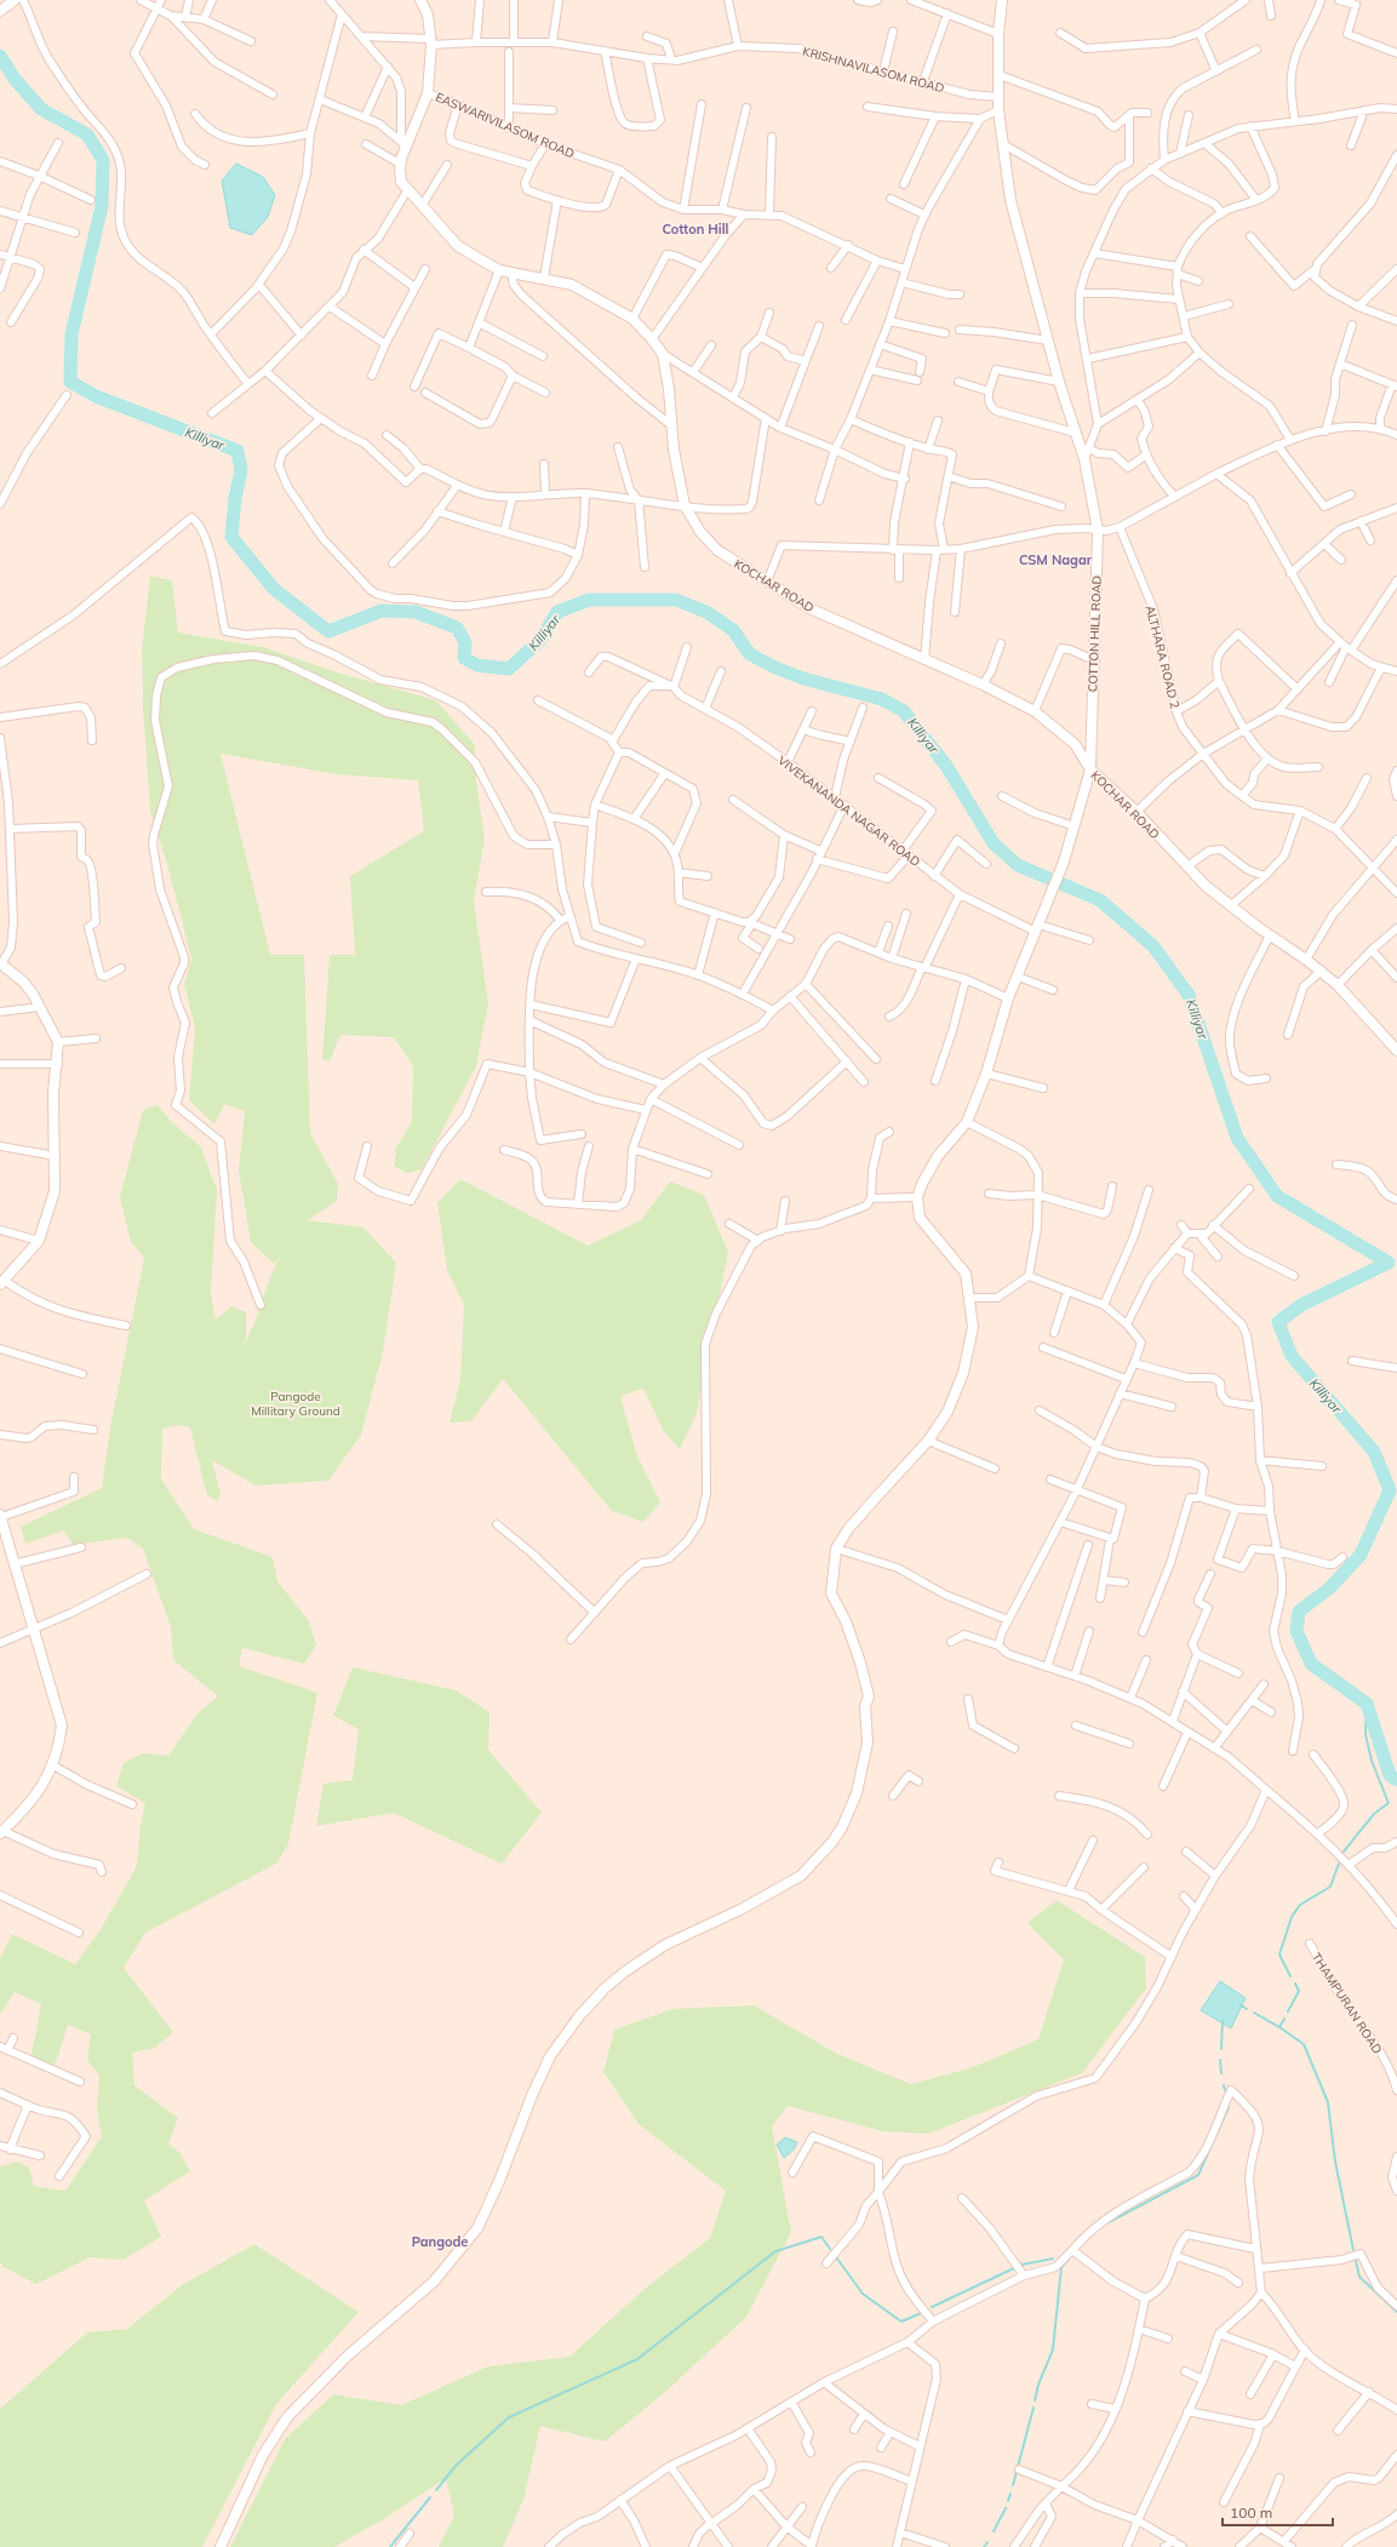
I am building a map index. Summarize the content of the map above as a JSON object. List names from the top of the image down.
{
  "streets": {
    "main road": ["KOCHAR ROAD", "COTTON HILL ROAD"],
    "street": [
      "KRISHNAVILASOM ROAD",
      "EASWARIVILASOM ROAD",
      "ALTHARA ROAD 2",
      "VIVEKANANDA NAGAR ROAD",
      "THAMPURAN ROAD"
    ]
  },
  "crossings": [
    ["KRISHNAVILASOM ROAD", "COTTON HILL ROAD"],
    ["KOCHAR ROAD", "COTTON HILL ROAD"],
    ["COTTON HILL ROAD", "VIVEKANANDA NAGAR ROAD"]
  ],
  "districts": ["Cotton Hill", "CSM Nagar", "Pangode"],
  "water": ["Killiyar"],
  "parks": ["Pangode Millitary Ground"],
  "scale_bar": "100 m"
}
